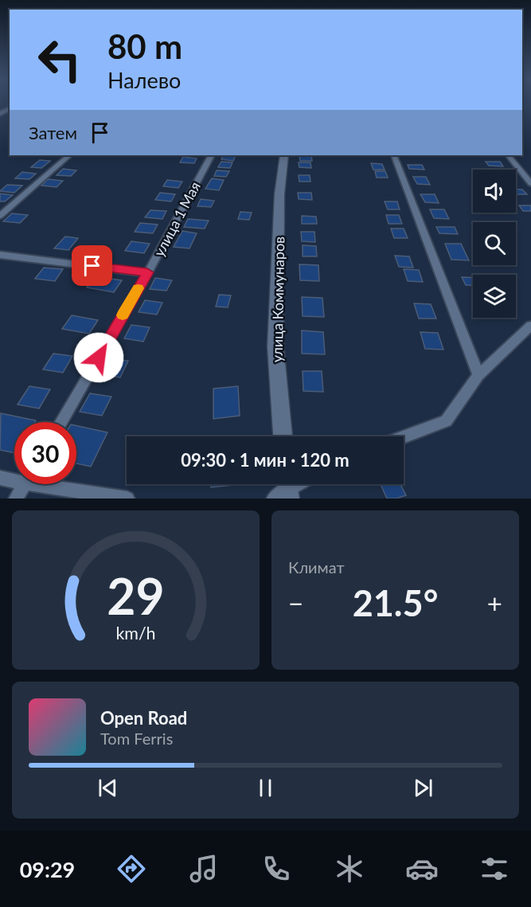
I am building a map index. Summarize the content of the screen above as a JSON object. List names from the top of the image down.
{
  "streets": {
    "main road": ["улица Коммунаров"],
    "street": ["улица 1 Мая"]
  },
  "page": {
    "turn": ["80 m", "Налево"],
    "then": "Затем",
    "limit": "30",
    "trip": "09:30 · 1 мин · 120 m",
    "tile": "Климат",
    "heat": ["−", "21.5°", "+"],
    "song": ["Open Road", "Tom Ferris"],
    "tabs": "09:29",
    "gauge": ["29", "km/h"]
  }
}
